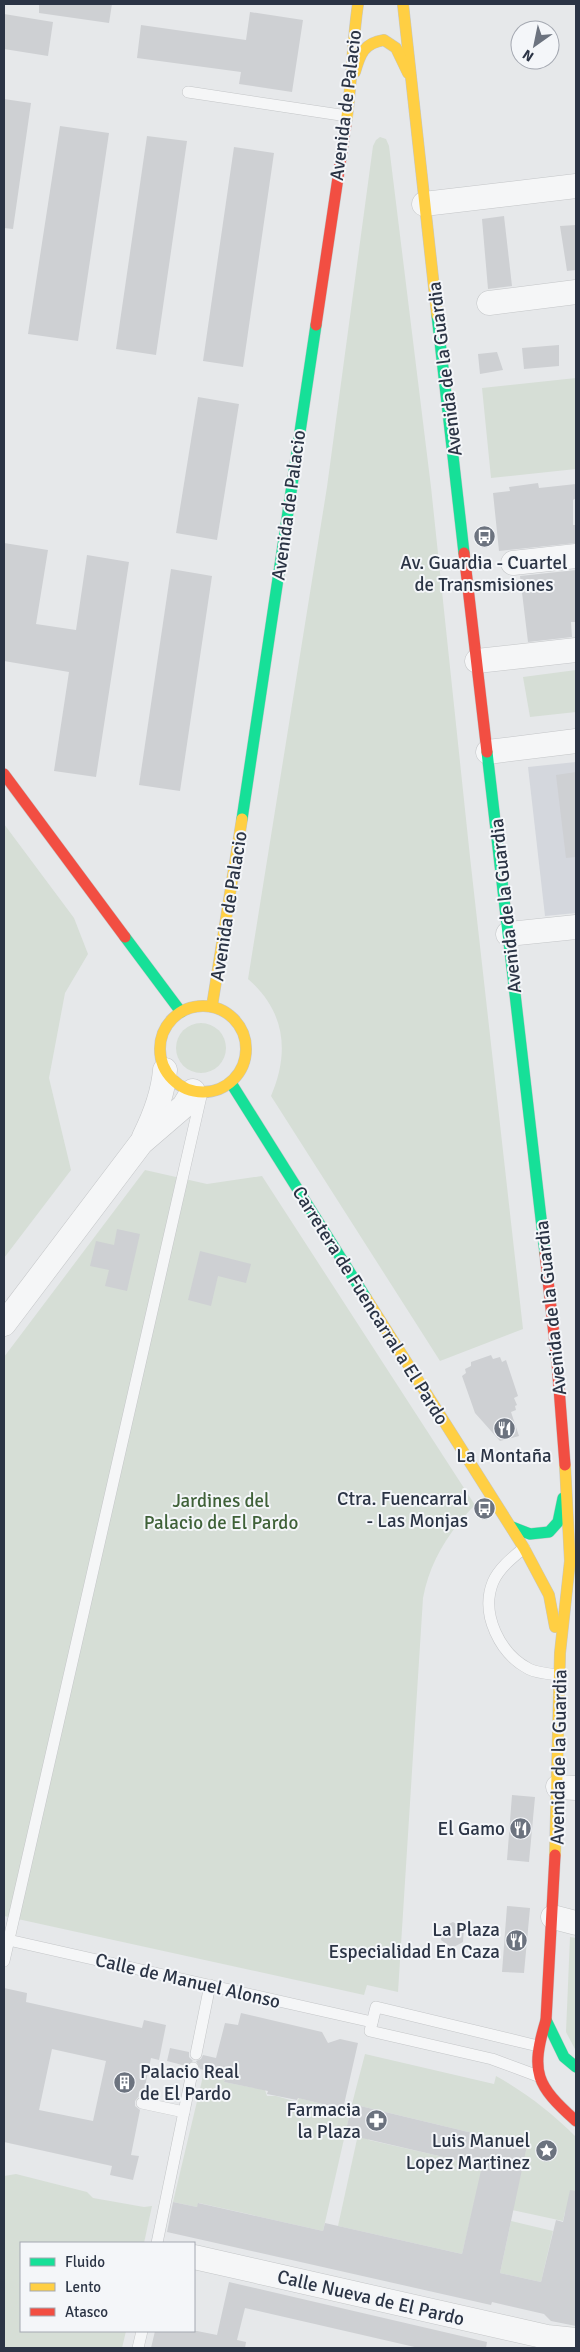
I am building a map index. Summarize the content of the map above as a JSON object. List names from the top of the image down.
{
  "streets": {
    "street": [
      "Avenida de Palacio",
      "Avenida de la Guardia",
      "Carretera de Fuencarral a El Pardo",
      "Calle Nueva de El Pardo"
    ],
    "lane": ["Calle de Manuel Alonso"]
  },
  "crossings": [
    ["Avenida de Palacio", "Avenida de la Guardia"],
    ["Avenida de Palacio", "Carretera de Fuencarral a El Pardo"],
    ["Avenida de la Guardia", "Carretera de Fuencarral a El Pardo"]
  ],
  "parks": ["Jardines del Palacio de El Pardo"],
  "places": {
    "bus stop": ["Av. Guardia - Cuartel de Transmisiones", "Ctra. Fuencarral - Las Monjas"],
    "restaurant": ["La Montaña", "El Gamo", "La Plaza Especialidad En Caza"],
    "building": ["Palacio Real de El Pardo"],
    "pharmacy": ["Farmacia la Plaza"],
    "place": ["Luis Manuel Lopez Martinez"]
  },
  "legend": ["Fluido", "Lento", "Atasco"],
  "north": "bottom left"
}
